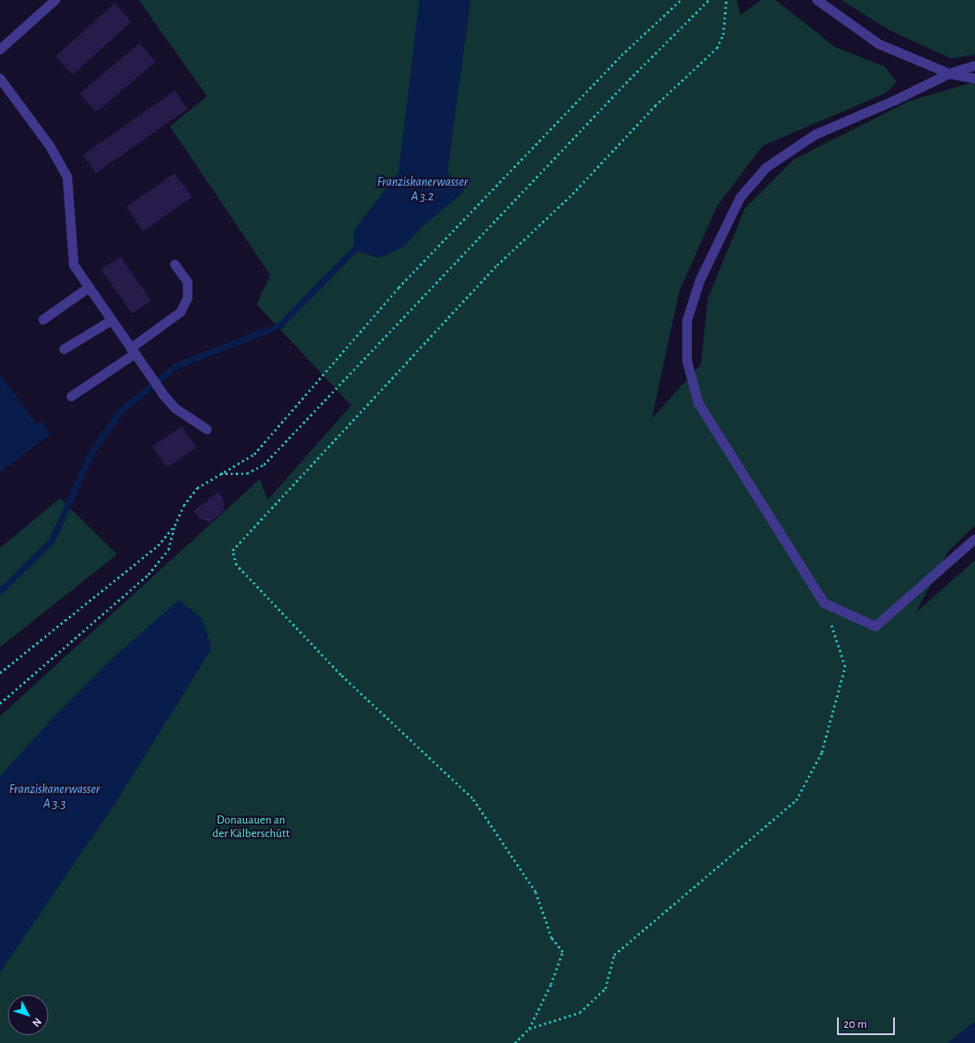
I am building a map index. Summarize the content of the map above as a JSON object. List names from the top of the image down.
{
  "water": ["Franziskanerwasser A 3.2", "Franziskanerwasser A 3.3"],
  "parks": ["Donauauen an der Kälberschütt"],
  "scale_bar": "20 m",
  "north": "bottom right"
}
